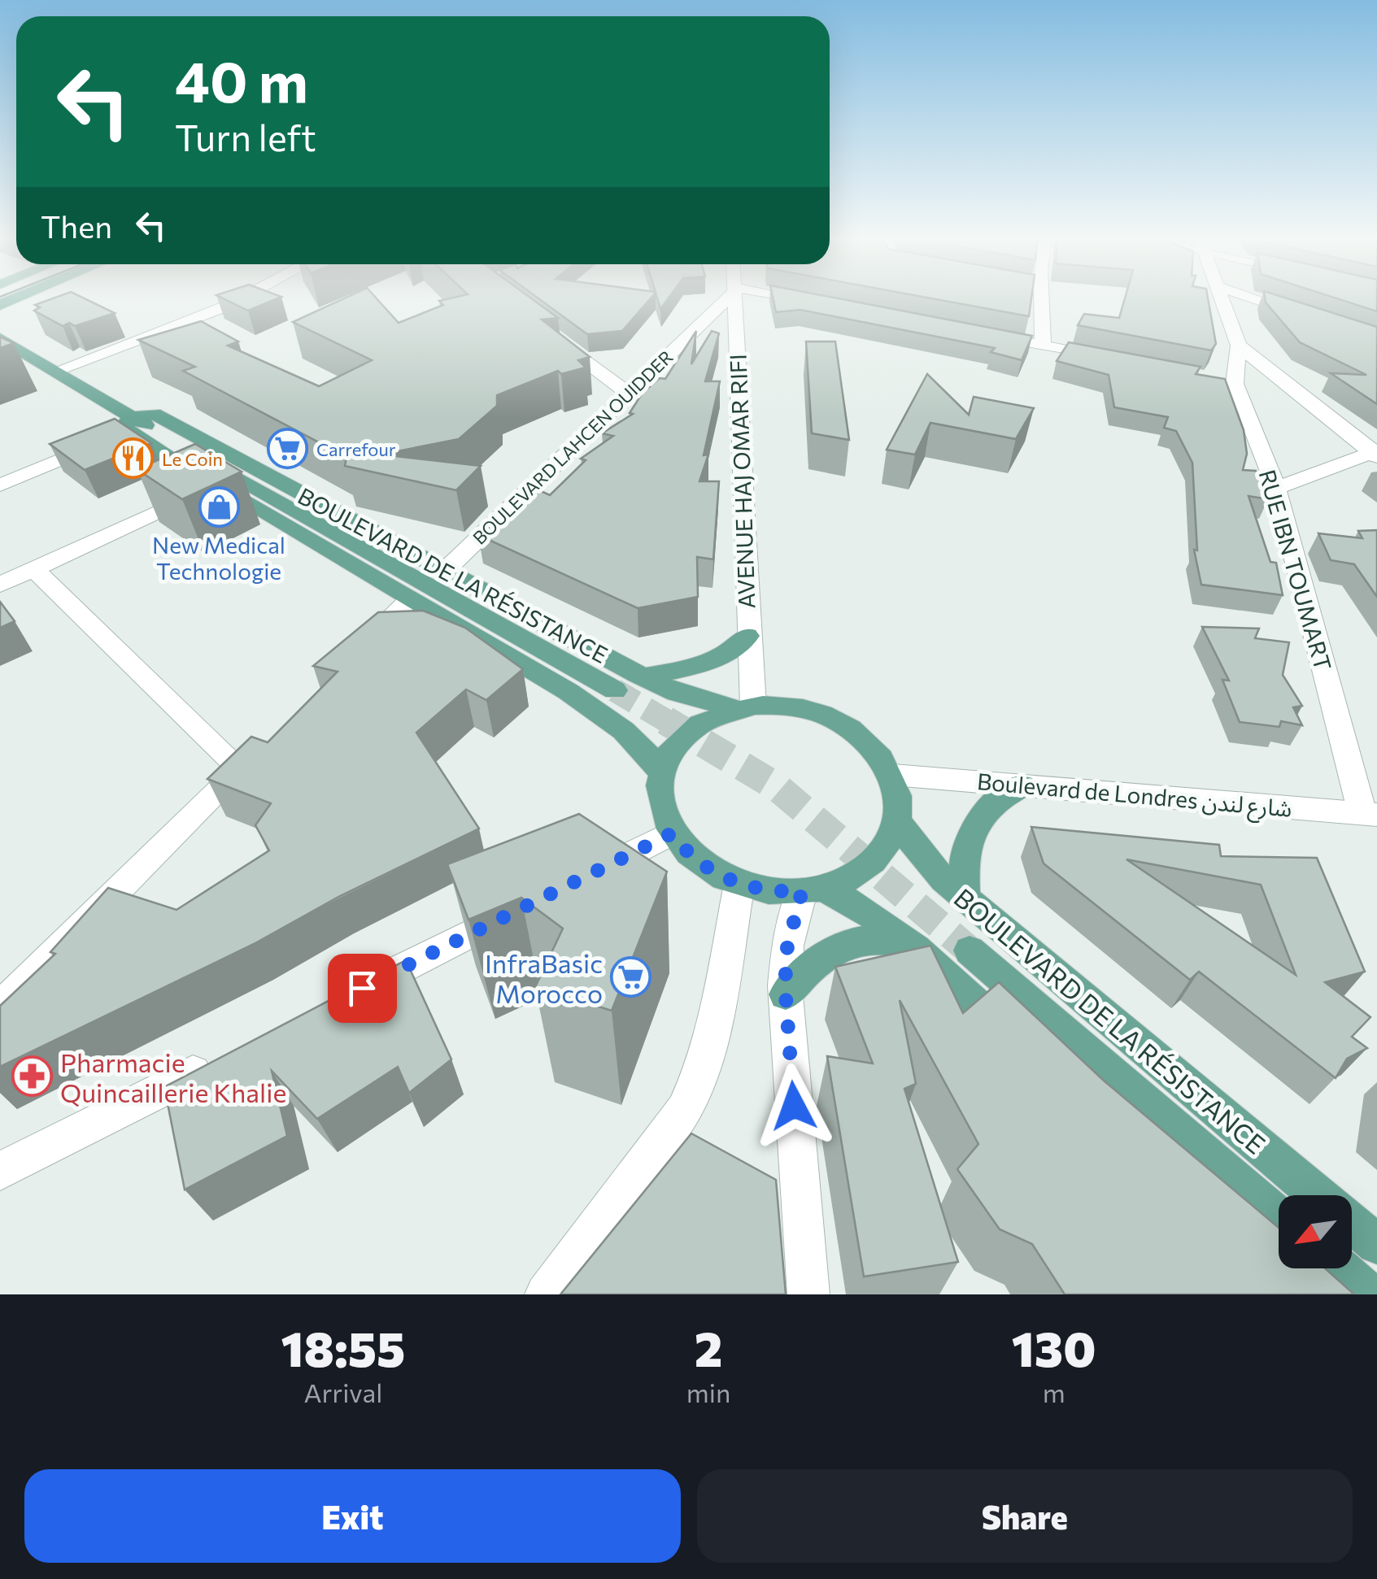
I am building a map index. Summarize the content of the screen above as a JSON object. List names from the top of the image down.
{
  "streets": {
    "main road": ["BOULEVARD DE LA RÉSISTANCE"],
    "street": [
      "BOULEVARD LAHCEN OUIDDER",
      "AVENUE HAJ OMAR RIFI",
      "RUE IBN TOUMART",
      "Boulevard de Londres شارع لندن"
    ]
  },
  "crossings": [
    ["BOULEVARD LAHCEN OUIDDER", "BOULEVARD DE LA RÉSISTANCE"],
    ["AVENUE HAJ OMAR RIFI", "BOULEVARD DE LA RÉSISTANCE"],
    ["AVENUE HAJ OMAR RIFI", "Boulevard de Londres شارع لندن"],
    ["RUE IBN TOUMART", "Boulevard de Londres شارع لندن"],
    ["BOULEVARD DE LA RÉSISTANCE", "Boulevard de Londres شارع لندن"]
  ],
  "places": {
    "supermarket": ["Carrefour", "InfraBasic Morocco"],
    "restaurant": ["Le Coin"],
    "shop": ["New Medical Technologie"],
    "pharmacy": ["Pharmacie Quincaillerie Khalie"]
  },
  "north": "bottom left",
  "page": {
    "turn": ["40 m", "Turn left"],
    "then": "Then",
    "eta": [
      "18:55",
      "Arrival",
      "2",
      "min",
      "130",
      "m"
    ],
    "buttons": ["Exit", "Share"]
  }
}
